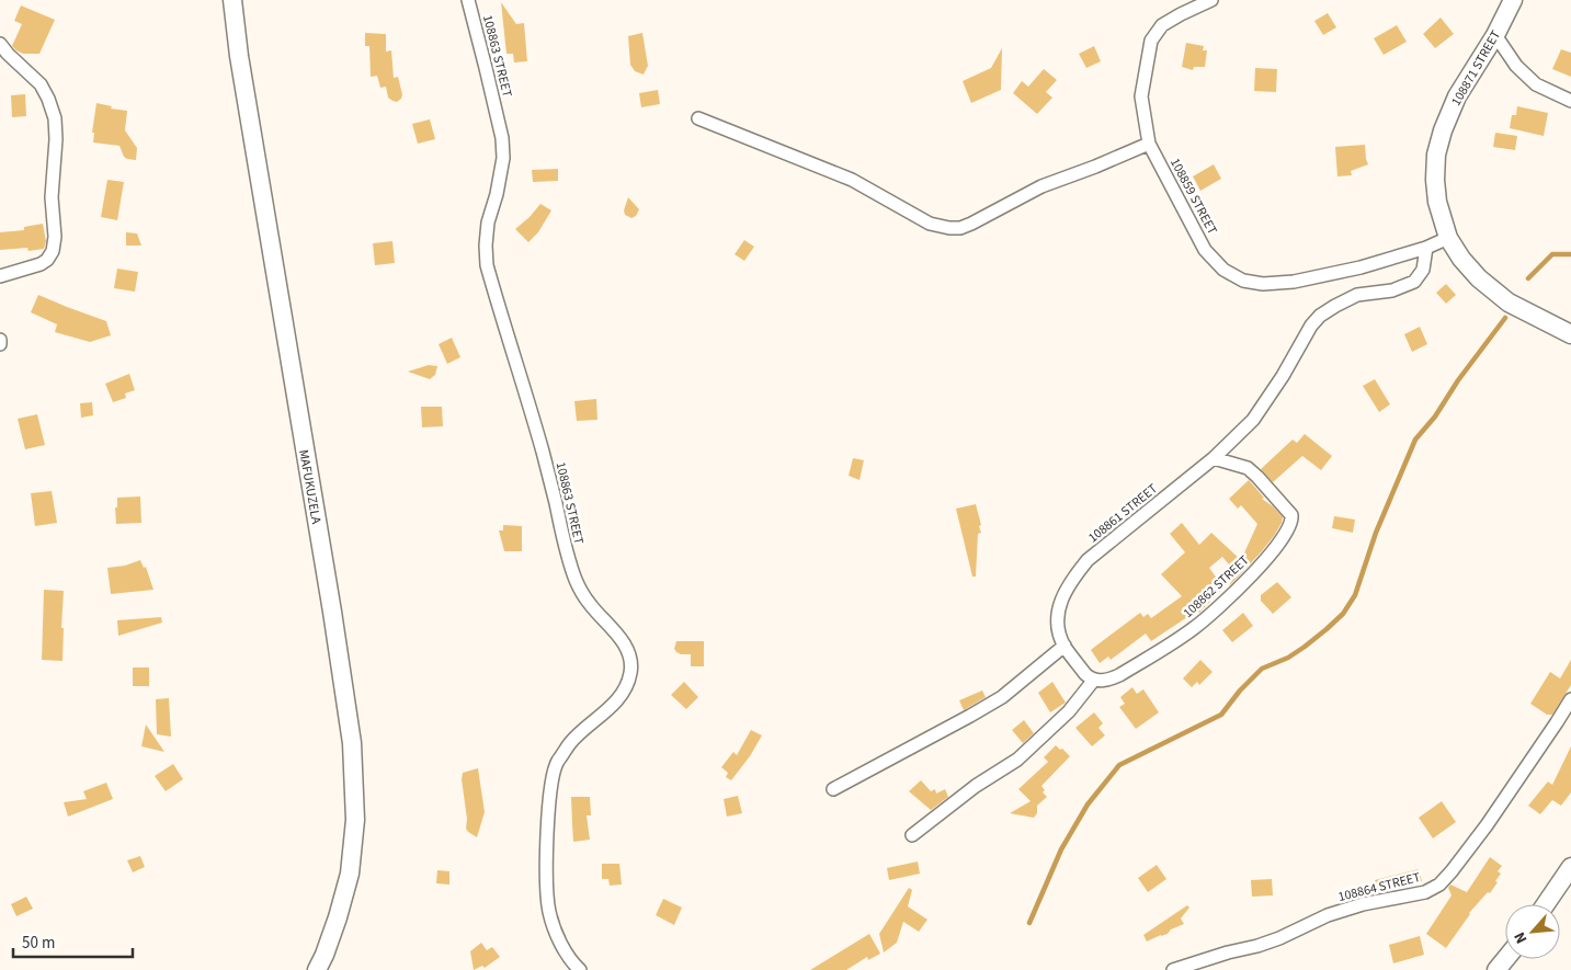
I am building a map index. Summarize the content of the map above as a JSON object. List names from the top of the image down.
{
  "streets": {
    "main road": ["108871 STREET", "MAFUKUZELA"],
    "street": [
      "108863 STREET",
      "108859 STREET",
      "108861 STREET",
      "108862 STREET",
      "108864 STREET"
    ]
  },
  "crossings": [
    ["108871 STREET", "108859 STREET"],
    ["108859 STREET", "108861 STREET"],
    ["108861 STREET", "108862 STREET"]
  ],
  "scale_bar": "50 m",
  "north": "bottom left"
}
